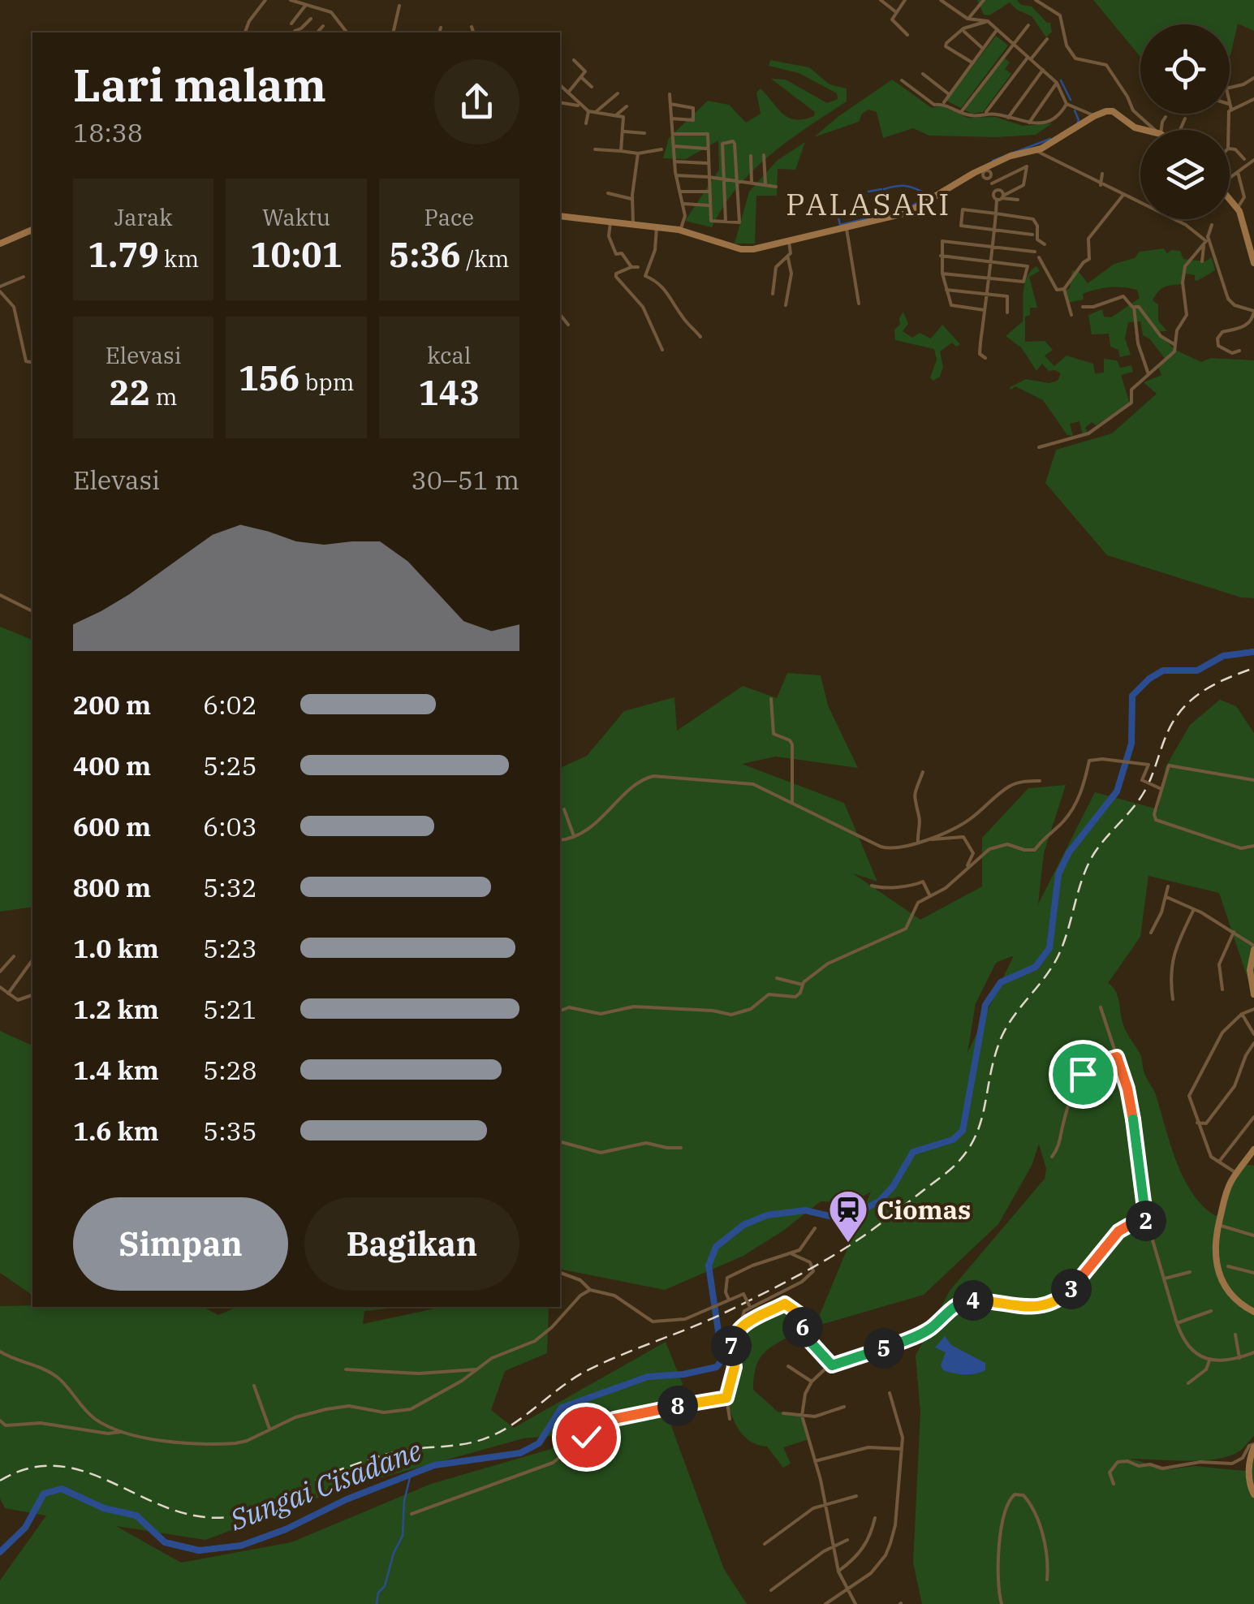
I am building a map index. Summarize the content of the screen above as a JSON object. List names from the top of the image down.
{
  "districts": ["PALASARI"],
  "water": ["Sungai Cisadane"],
  "places": {
    "station": ["Ciomas"]
  },
  "page": {
    "heading": ["Lari malam", "18:38"],
    "stats": [
      ["Jarak", "1.79 km"],
      ["Waktu", "10:01"],
      ["Pace", "5:36 /km"],
      ["Elevasi", "22 m"],
      ["156 bpm"],
      ["kcal", "143"]
    ],
    "chart": ["Elevasi", "30–51 m"],
    "list": [
      {
        "name": "200 m",
        "note": "6:02"
      },
      {
        "name": "400 m",
        "note": "5:25"
      },
      {
        "name": "600 m",
        "note": "6:03"
      },
      {
        "name": "800 m",
        "note": "5:32"
      },
      {
        "name": "1.0 km",
        "note": "5:23"
      },
      {
        "name": "1.2 km",
        "note": "5:21"
      },
      {
        "name": "1.4 km",
        "note": "5:28"
      },
      {
        "name": "1.6 km",
        "note": "5:35"
      }
    ],
    "buttons": ["Simpan", "Bagikan"],
    "pins": [
      "2",
      "3",
      "4",
      "6",
      "7",
      "5",
      "8"
    ]
  }
}
